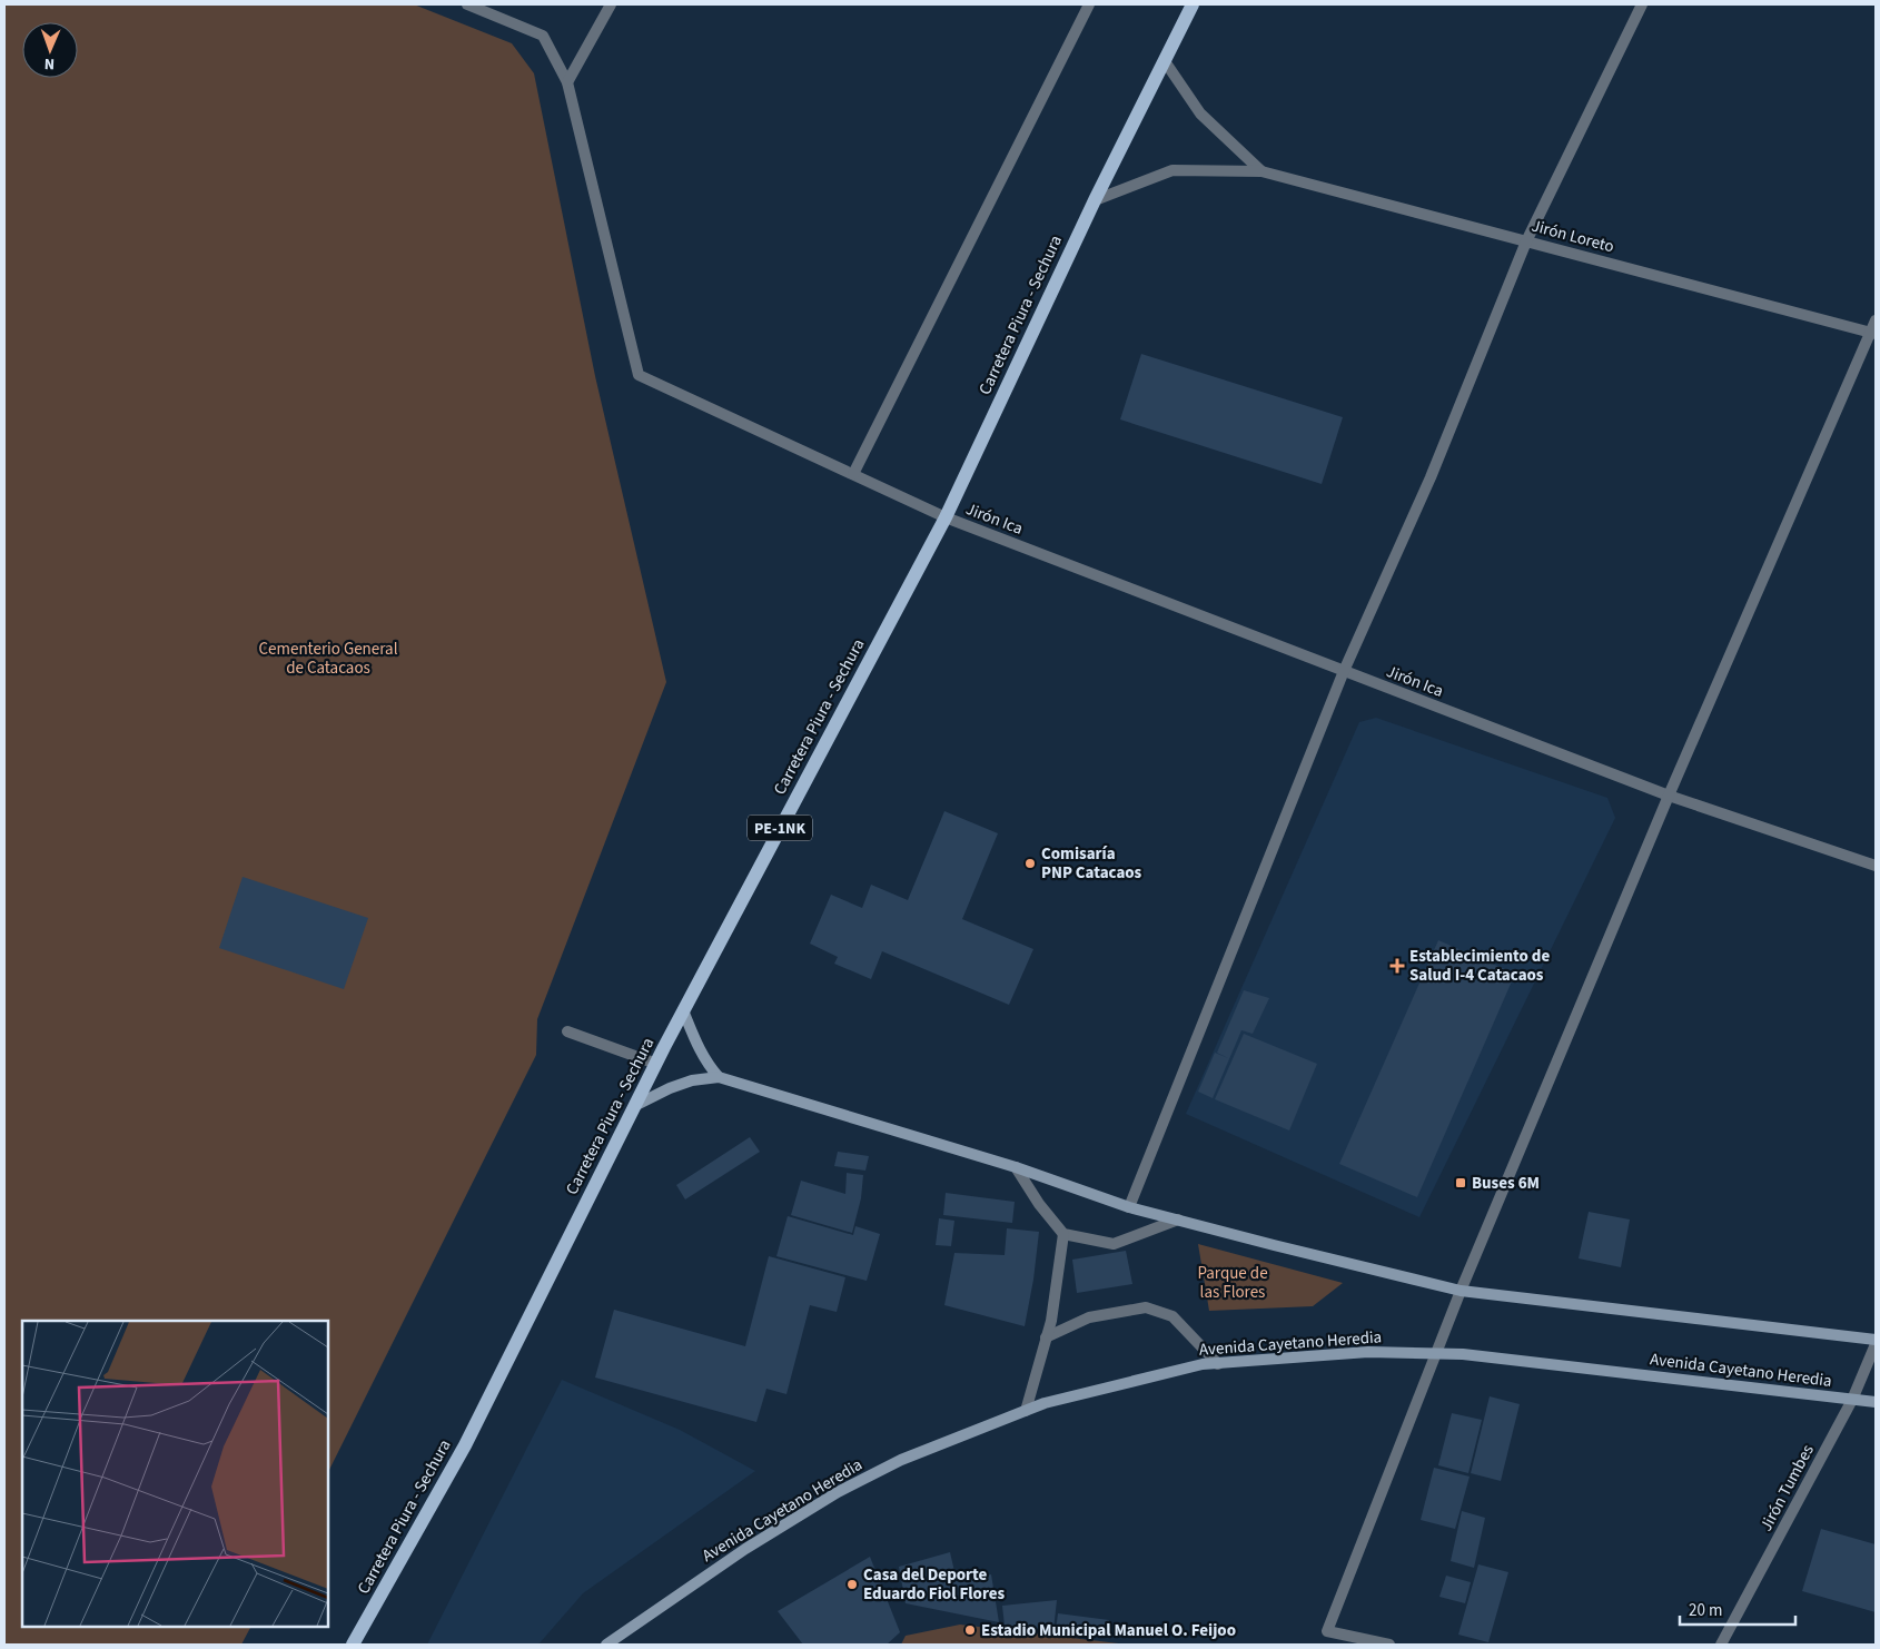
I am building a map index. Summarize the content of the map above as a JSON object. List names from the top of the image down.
{
  "streets": {
    "main road": ["Carretera Piura - Sechura", "PE-1NK", "Avenida Cayetano Heredia"],
    "street": ["Jirón Loreto", "Jirón Ica", "Jirón Tumbes"]
  },
  "crossings": [
    ["Jirón Loreto", "Carretera Piura - Sechura"],
    ["Carretera Piura - Sechura", "Jirón Ica"],
    ["Avenida Cayetano Heredia", "Jirón Tumbes"]
  ],
  "parks": ["Cementerio General de Catacaos", "Parque de las Flores"],
  "places": {
    "other": ["Comisaría PNP Catacaos", "Casa del Deporte Eduardo Fiol Flores", "Estadio Municipal Manuel O. Feijoo"],
    "health": ["Establecimiento de Salud I-4 Catacaos"],
    "transit": ["Buses 6M"]
  },
  "scale_bar": "20 m",
  "north": "bottom"
}
